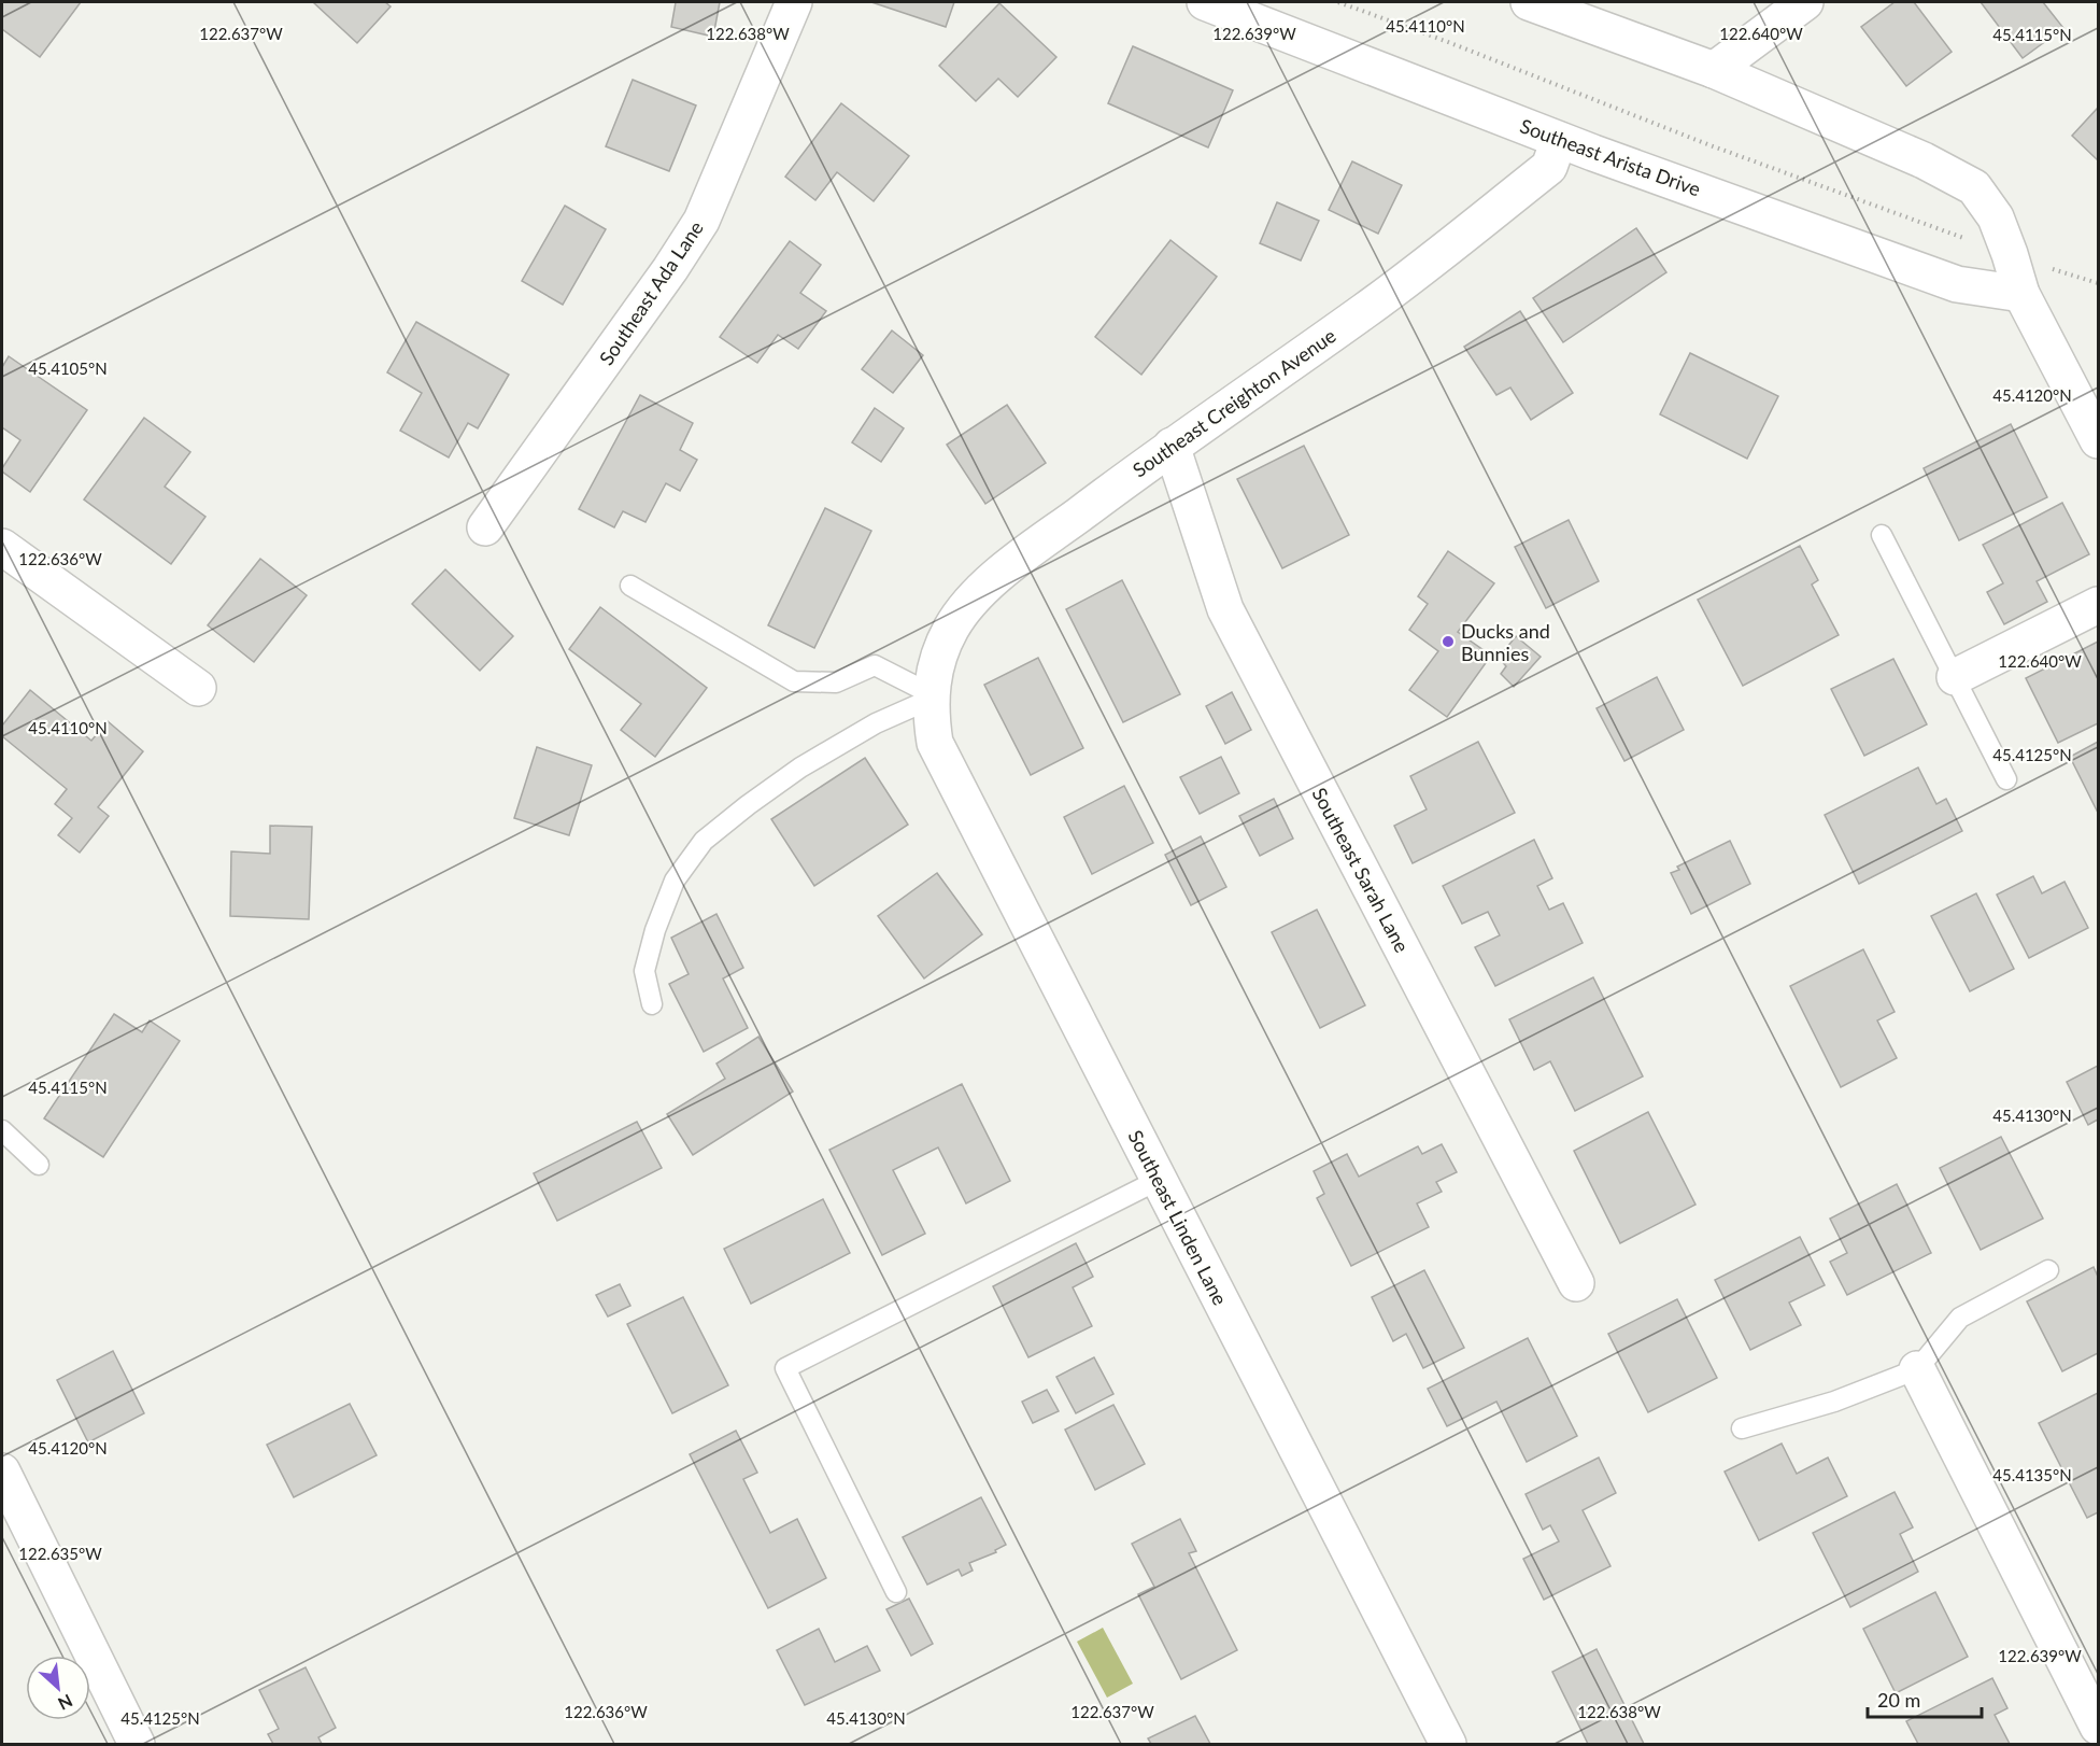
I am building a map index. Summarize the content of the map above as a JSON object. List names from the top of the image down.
{
  "streets": {
    "street": [
      "Southeast Arista Drive",
      "Southeast Ada Lane",
      "Southeast Creighton Avenue",
      "Southeast Sarah Lane",
      "Southeast Linden Lane"
    ]
  },
  "crossings": [
    ["Southeast Arista Drive", "Southeast Creighton Avenue"],
    ["Southeast Creighton Avenue", "Southeast Sarah Lane"],
    ["Southeast Creighton Avenue", "Southeast Linden Lane"]
  ],
  "places": ["Ducks and Bunnies"],
  "scale_bar": "20 m",
  "north": "bottom right",
  "coordinates": [
    "45.4110°N",
    "122.637°W",
    "122.638°W",
    "122.639°W",
    "122.640°W",
    "45.4115°N",
    "45.4105°N",
    "45.4120°N",
    "122.636°W",
    "45.4125°N",
    "45.4130°N",
    "45.4135°N",
    "122.635°W"
  ]
}
